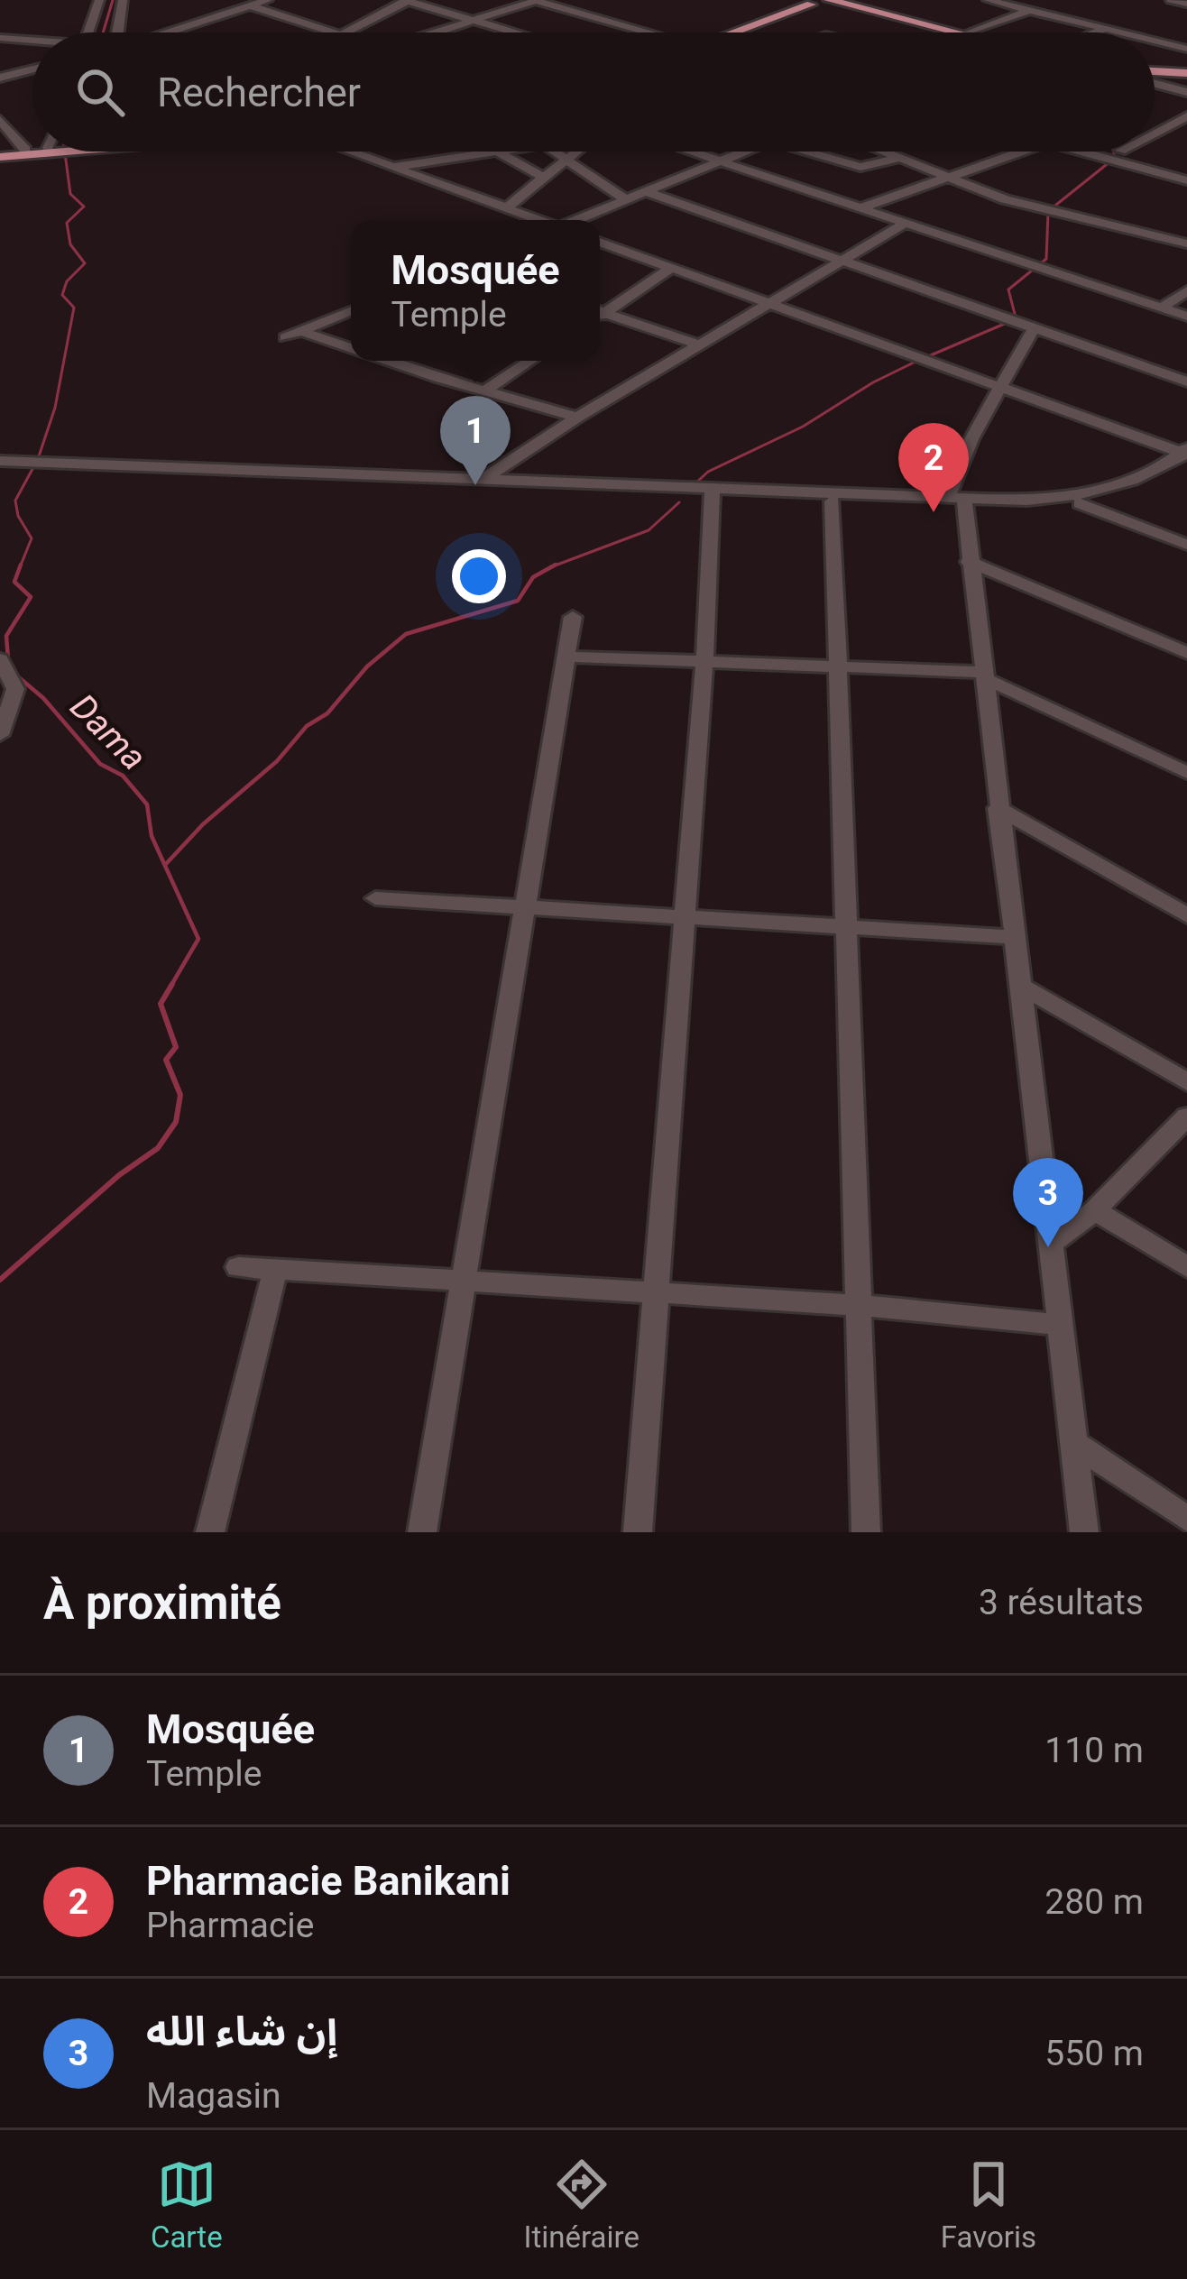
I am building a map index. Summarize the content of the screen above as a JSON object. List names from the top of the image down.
{
  "water": ["Dama"],
  "page": {
    "search": "Rechercher",
    "popup": ["Mosquée", "Temple"],
    "pins": ["1", "2", "3"],
    "heading": ["À proximité", "3 résultats"],
    "list": [
      {
        "mark": "1",
        "name": "Mosquée",
        "note": "Temple",
        "value": "110 m"
      },
      {
        "mark": "2",
        "name": "Pharmacie Banikani",
        "note": "Pharmacie",
        "value": "280 m"
      },
      {
        "mark": "3",
        "name": "إن شاء الله",
        "note": "Magasin",
        "value": "550 m"
      }
    ],
    "nav": ["Carte", "Itinéraire", "Favoris"]
  }
}
